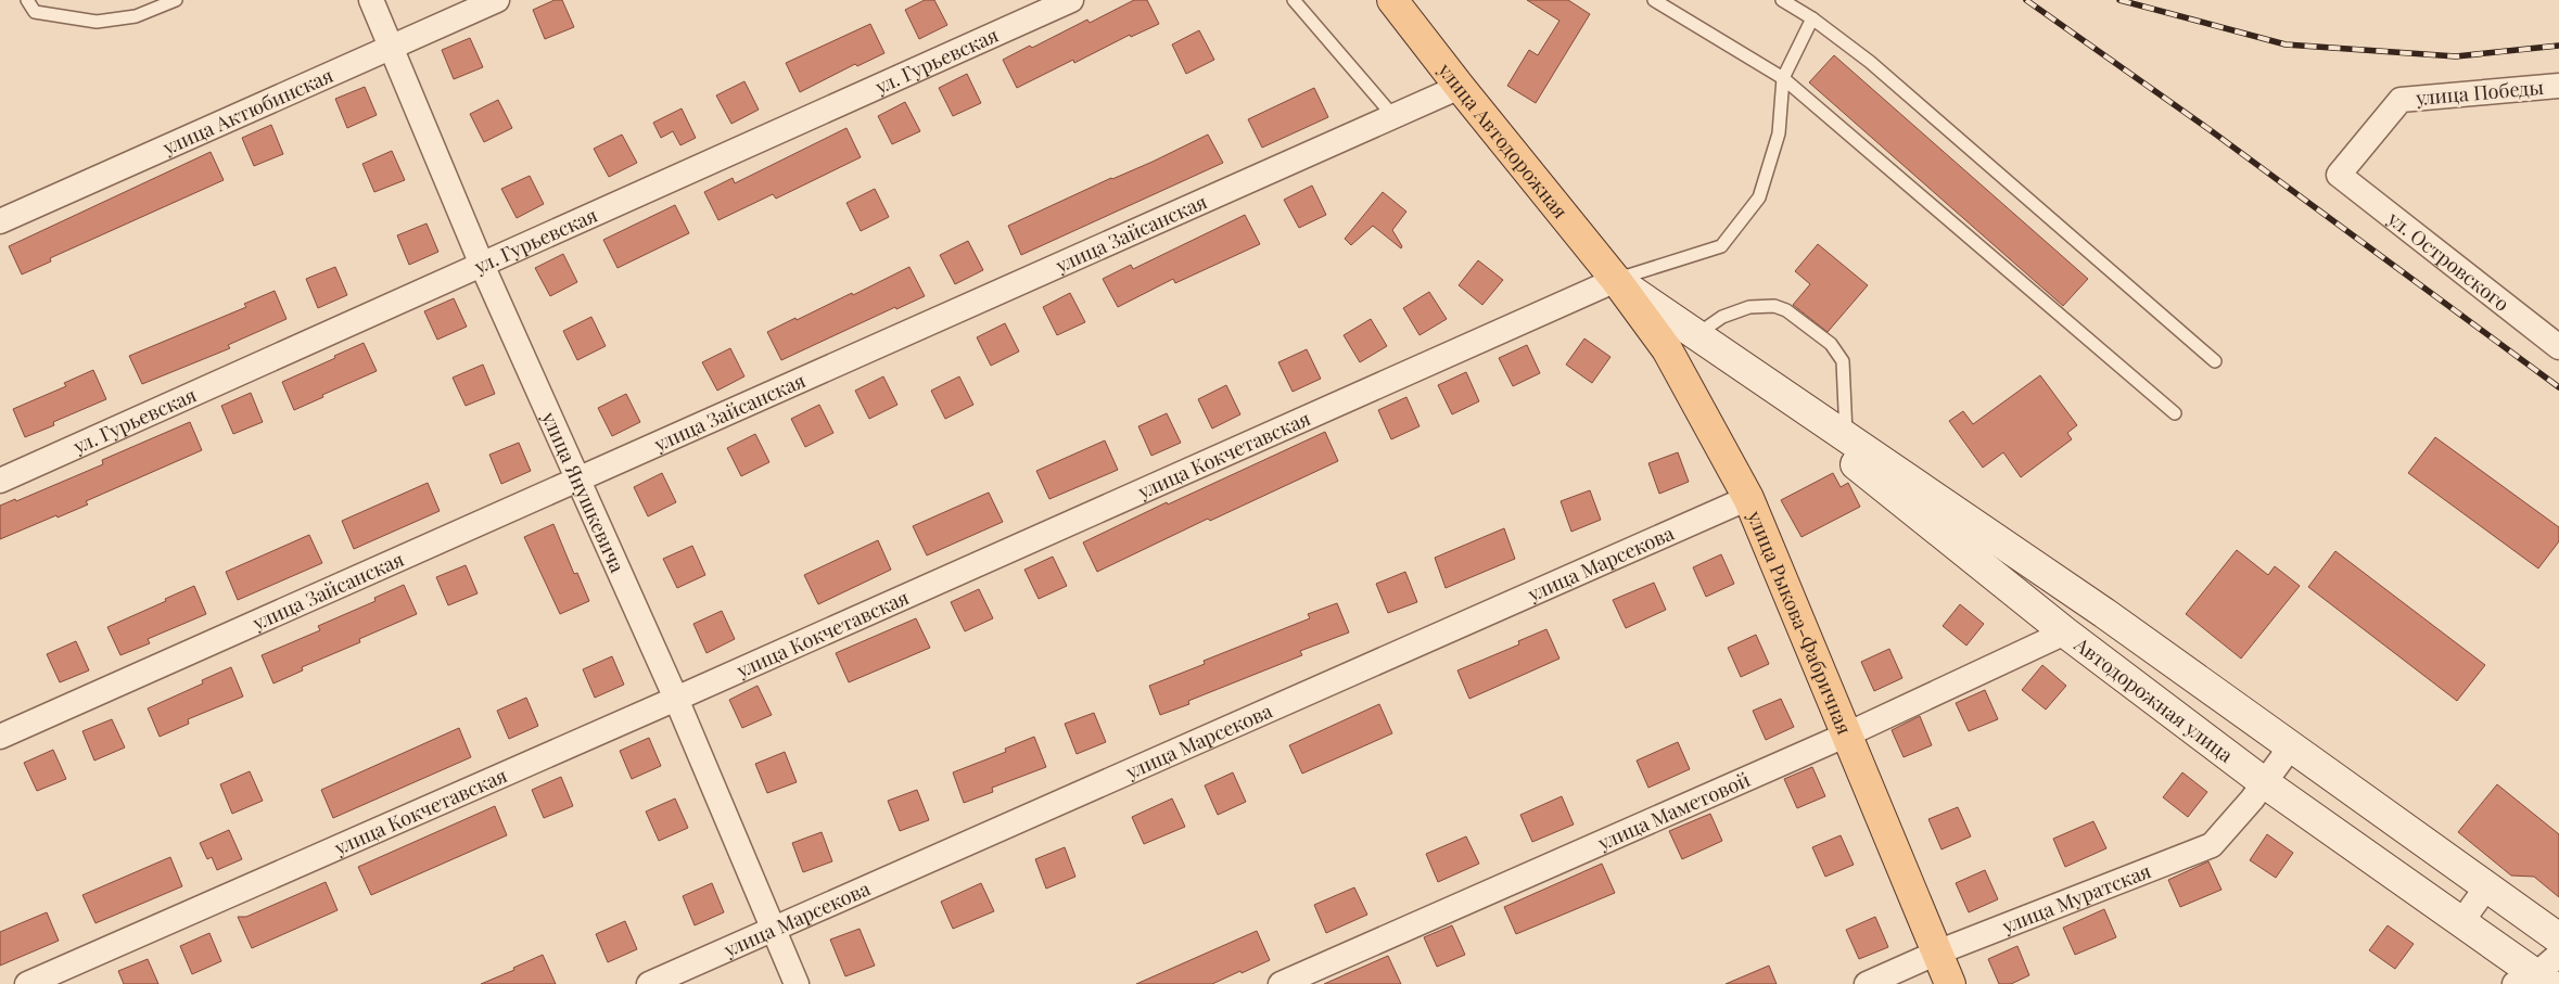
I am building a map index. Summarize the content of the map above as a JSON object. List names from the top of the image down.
{
  "streets": {
    "main road": ["улица Автодорожная", "улица Рыкова-Фабричная", "Автодорожная улица"],
    "street": [
      "ул. Гурьевская",
      "улица Победы",
      "улица Актюбинская",
      "улица Зайсанская",
      "ул. Островского",
      "улица Кокчетавская",
      "улица Янушкевича",
      "улица Марсекова",
      "улица Маметовой",
      "улица Муратская"
    ]
  },
  "crossings": [
    ["ул. Гурьевская", "улица Янушкевича"],
    ["улица Победы", "ул. Островского"],
    ["улица Актюбинская", "улица Янушкевича"],
    ["улица Автодорожная", "улица Зайсанская"],
    ["улица Автодорожная", "улица Кокчетавская"],
    ["улица Автодорожная", "улица Рыкова-Фабричная"],
    ["улица Автодорожная", "Автодорожная улица"],
    ["улица Зайсанская", "улица Янушкевича"],
    ["улица Кокчетавская", "улица Янушкевича"],
    ["улица Кокчетавская", "улица Рыкова-Фабричная"],
    ["улица Кокчетавская", "Автодорожная улица"],
    ["улица Янушкевича", "улица Марсекова"],
    ["улица Марсекова", "улица Рыкова-Фабричная"],
    ["улица Рыкова-Фабричная", "Автодорожная улица"],
    ["улица Рыкова-Фабричная", "улица Маметовой"],
    ["улица Рыкова-Фабричная", "улица Муратская"],
    ["Автодорожная улица", "улица Маметовой"],
    ["Автодорожная улица", "улица Муратская"]
  ]
}
